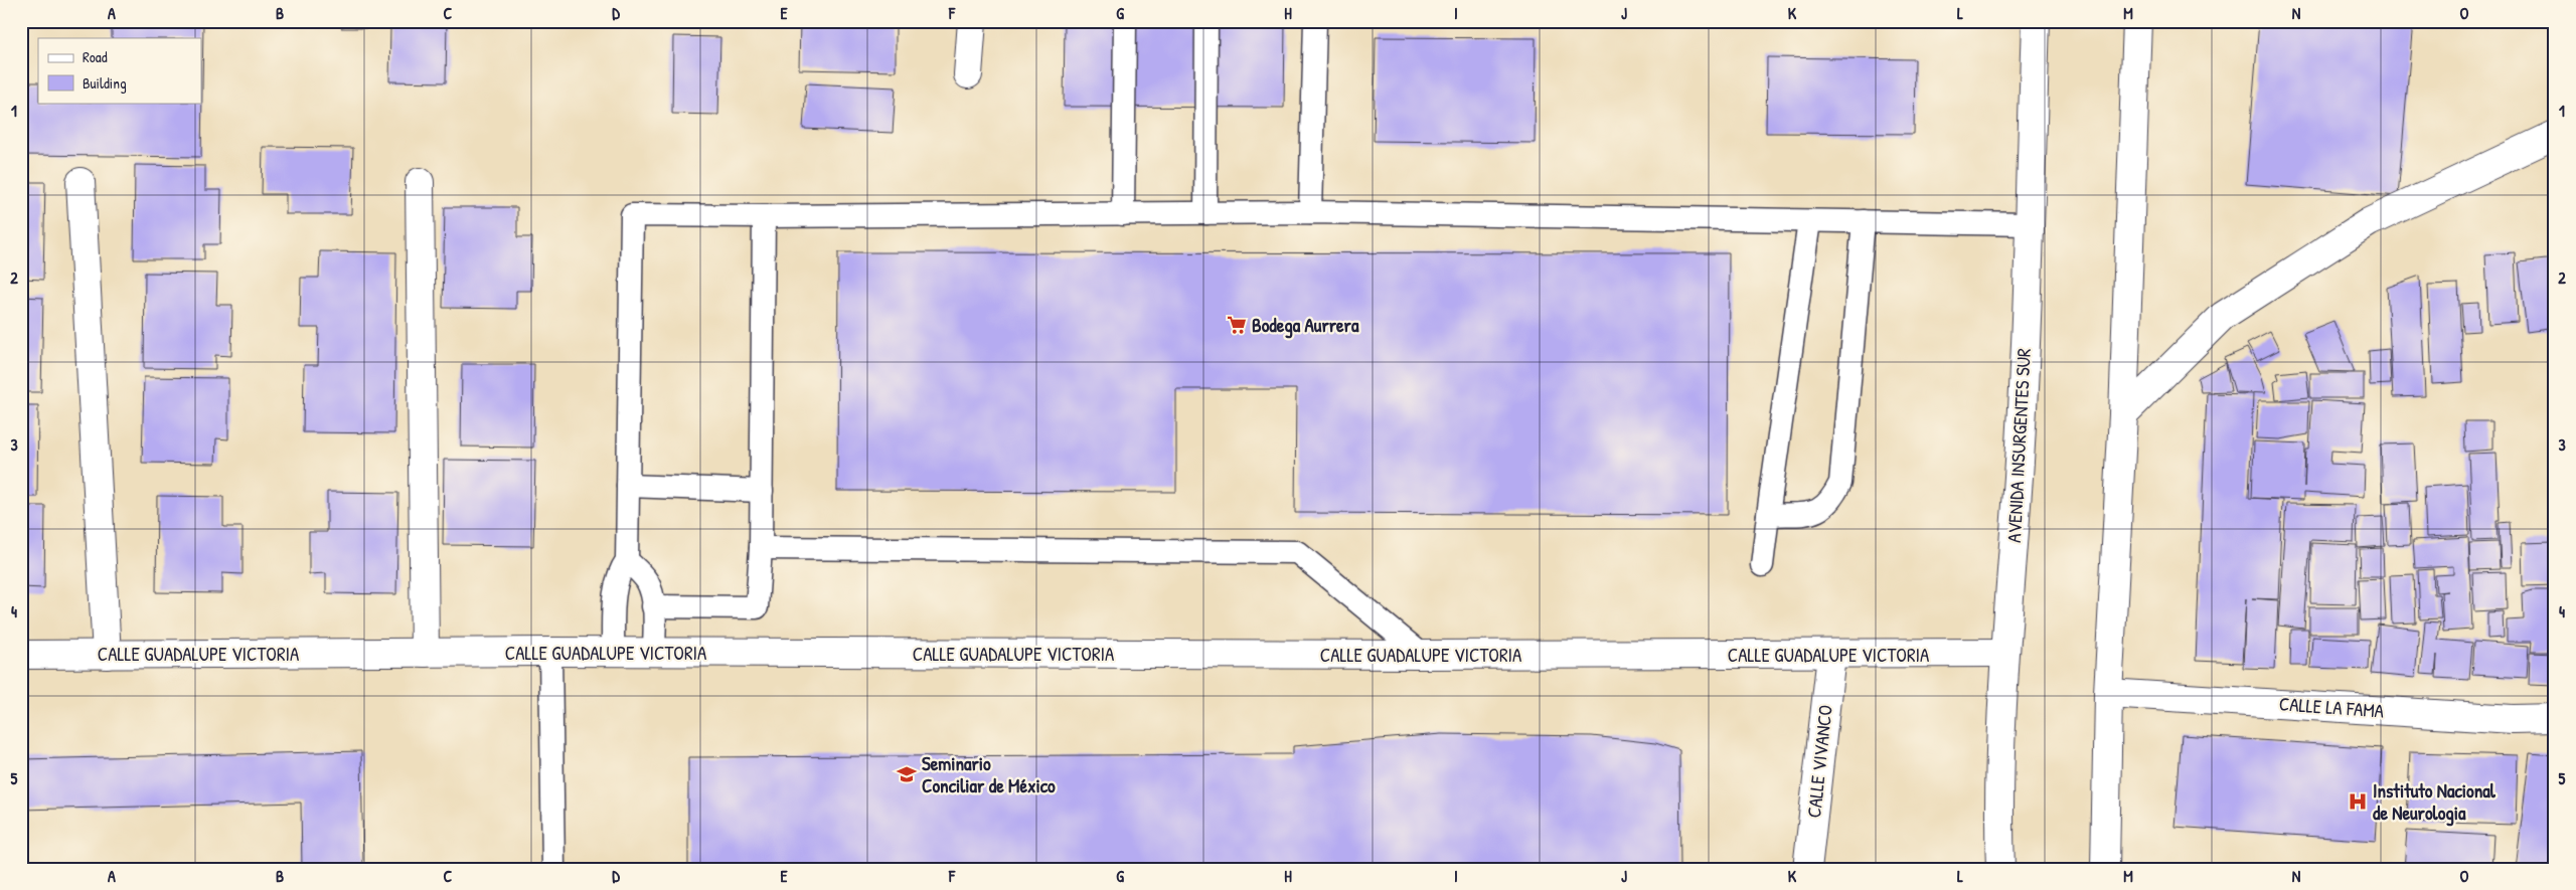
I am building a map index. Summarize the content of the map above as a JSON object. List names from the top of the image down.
{
  "streets": {
    "street": [
      "AVENIDA INSURGENTES SUR",
      "CALLE GUADALUPE VICTORIA",
      "CALLE LA FAMA",
      "CALLE VIVANCO"
    ]
  },
  "crossings": [
    ["AVENIDA INSURGENTES SUR", "CALLE GUADALUPE VICTORIA"],
    ["CALLE GUADALUPE VICTORIA", "CALLE VIVANCO"]
  ],
  "places": {
    "supermarket": ["Bodega Aurrera"],
    "school or university": ["Seminario Conciliar de México"],
    "hospital": ["Instituto Nacional de Neurologia"]
  },
  "legend": ["Road", "Building"],
  "grid": {
    "columns": [
      "A",
      "B",
      "C",
      "D",
      "E",
      "F",
      "G",
      "H",
      "I",
      "J",
      "K",
      "L",
      "M",
      "N",
      "O"
    ],
    "rows": [
      "1",
      "2",
      "3",
      "4",
      "5"
    ]
  }
}
